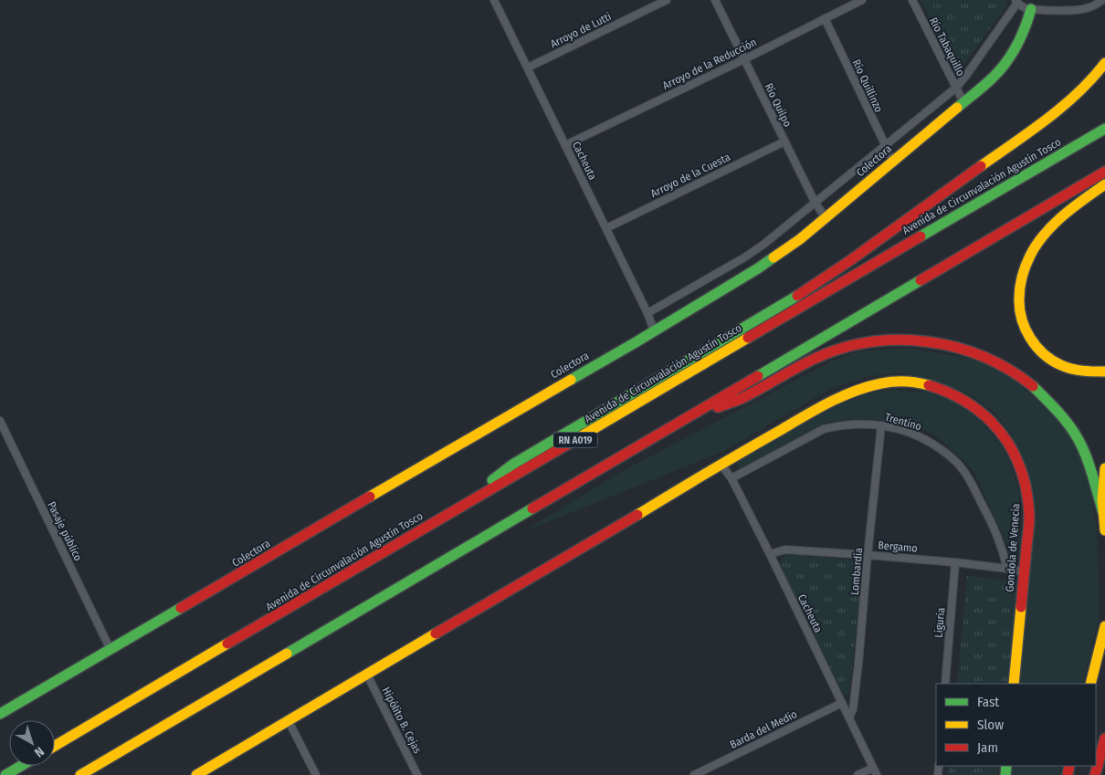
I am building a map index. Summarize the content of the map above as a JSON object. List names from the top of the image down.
{
  "streets": {
    "main road": [
      "Colectora",
      "Avenida de Circunvalación Agustín Tosco",
      "RN A019",
      "Gondola de Venecia"
    ],
    "street": [
      "Arroyo de Lutti",
      "Río Tabaquillo",
      "Arroyo de la Reducción",
      "Río Quillinzo",
      "Río Quilpo",
      "Cacheuta",
      "Arroyo de la Cuesta",
      "Trentino",
      "Pasaje público",
      "Bergamo",
      "Lombardia",
      "Liguria",
      "Hipólito B. Cejas",
      "Barda del Medio"
    ]
  },
  "crossings": [
    ["Arroyo de Lutti", "Cacheuta"],
    ["Río Tabaquillo", "Colectora"],
    ["Arroyo de la Reducción", "Río Quillinzo"],
    ["Arroyo de la Reducción", "Río Quilpo"],
    ["Arroyo de la Reducción", "Cacheuta"],
    ["Río Quillinzo", "Colectora"],
    ["Río Quilpo", "Colectora"],
    ["Río Quilpo", "Arroyo de la Cuesta"],
    ["Cacheuta", "Colectora"],
    ["Cacheuta", "Arroyo de la Cuesta"],
    ["Cacheuta", "Trentino"],
    ["Cacheuta", "Bergamo"],
    ["Cacheuta", "Gondola de Venecia"],
    ["Cacheuta", "Lombardia"],
    ["Cacheuta", "Barda del Medio"],
    ["Colectora", "Pasaje público"],
    ["Trentino", "Bergamo"],
    ["Trentino", "Lombardia"],
    ["Bergamo", "Gondola de Venecia"],
    ["Bergamo", "Lombardia"],
    ["Bergamo", "Liguria"]
  ],
  "legend": ["Fast", "Slow", "Jam"],
  "north": "bottom right"
}
